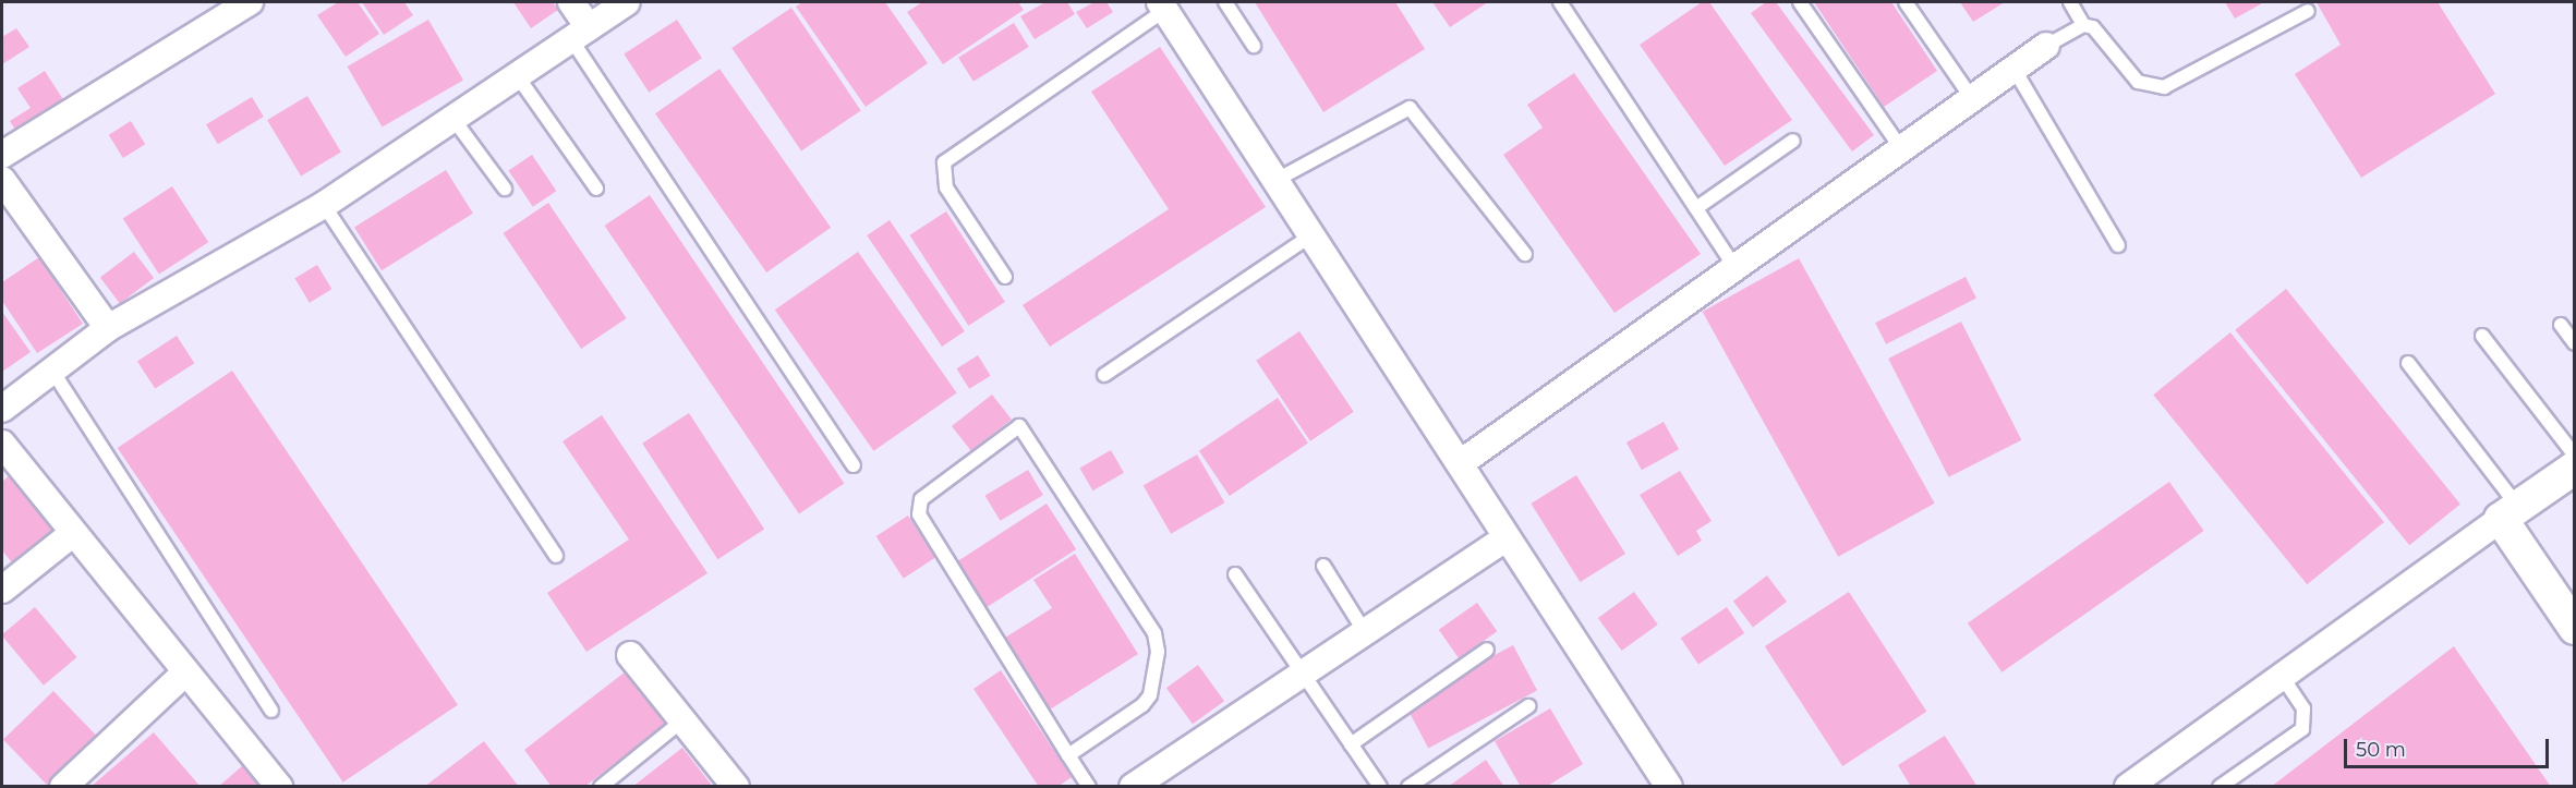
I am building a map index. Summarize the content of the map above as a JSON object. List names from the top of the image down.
{
  "scale_bar": "50 m"
}
